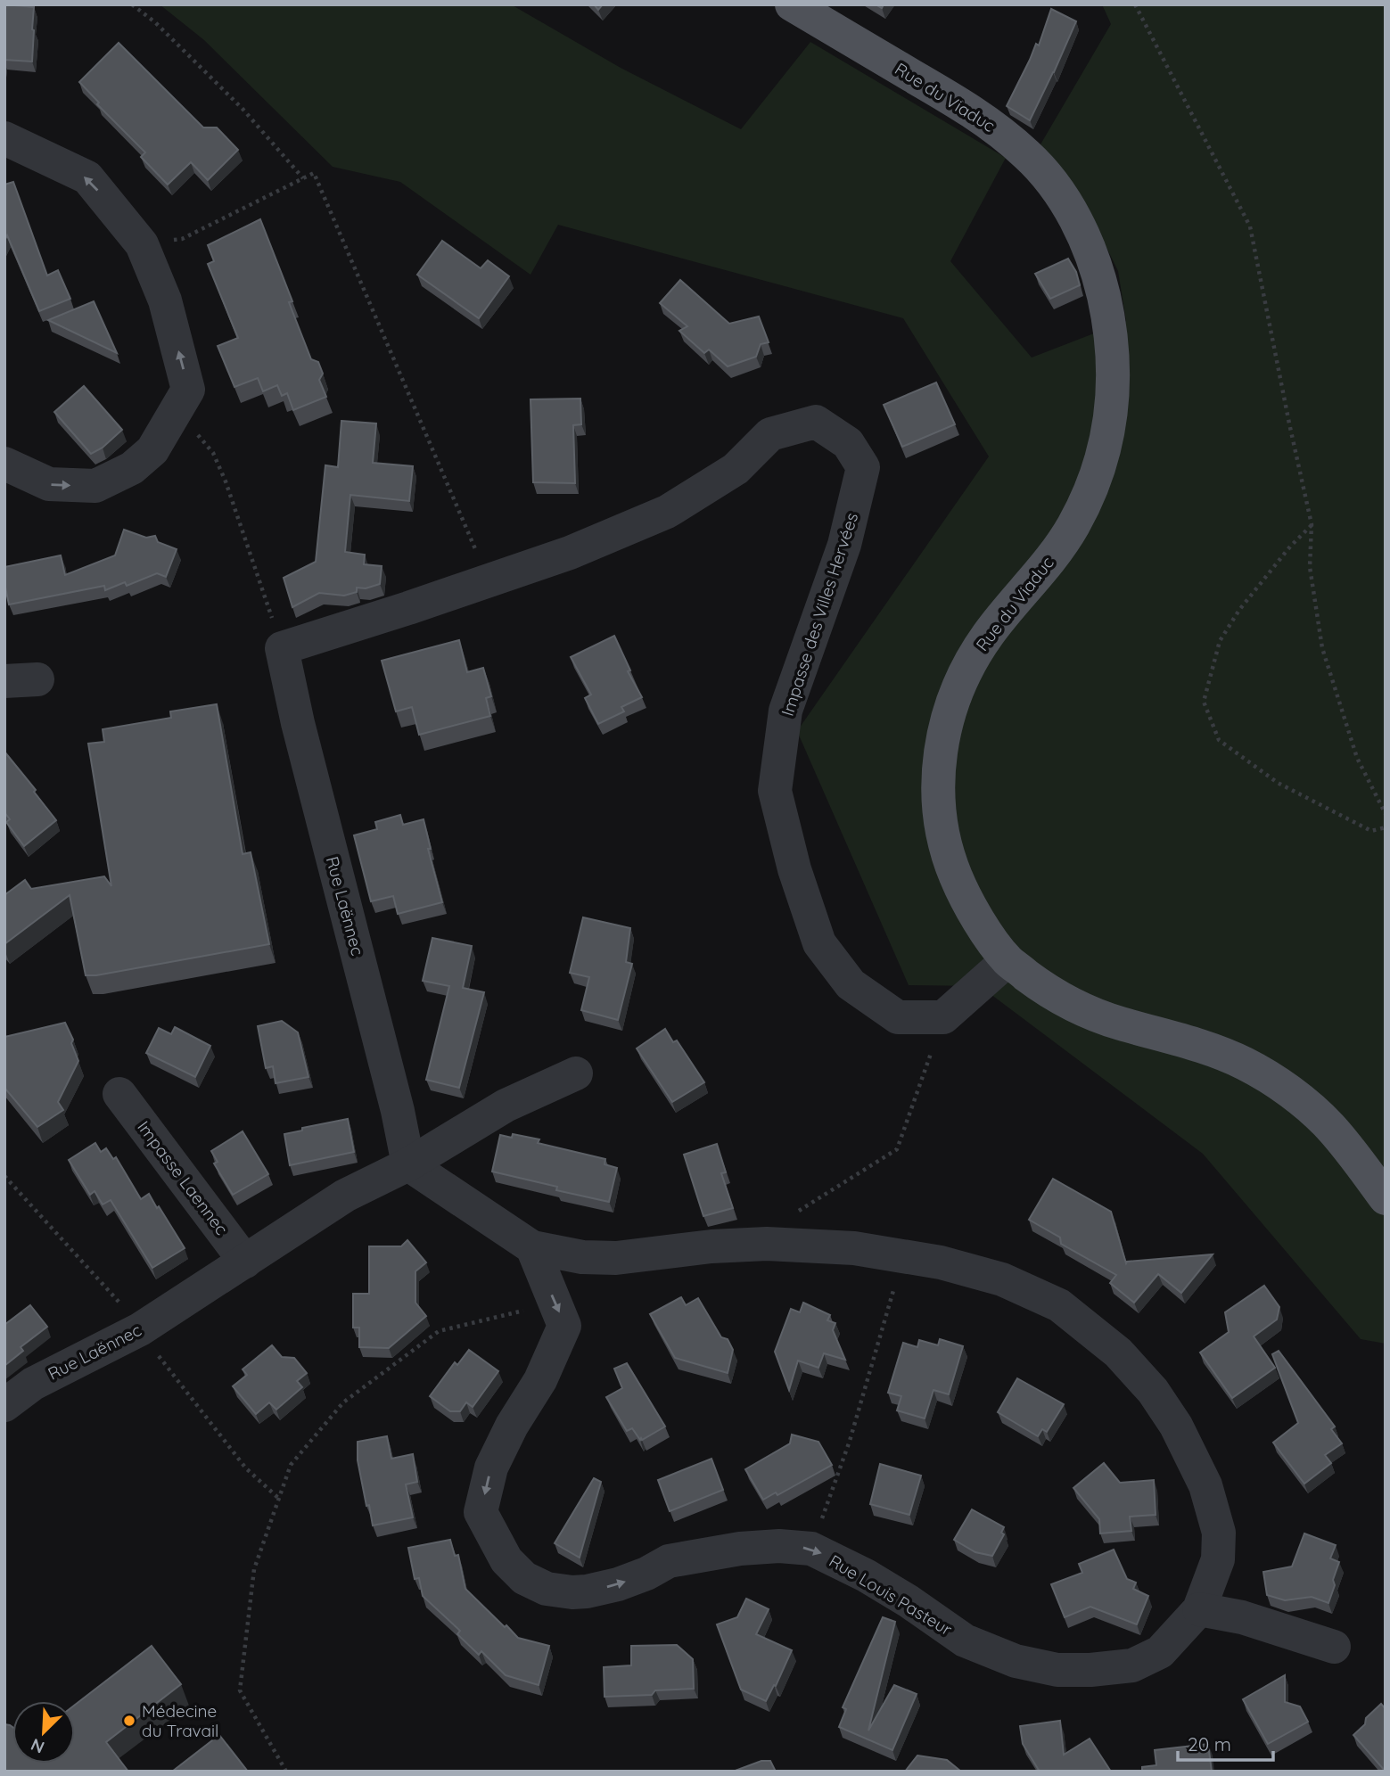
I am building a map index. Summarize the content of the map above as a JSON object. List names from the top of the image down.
{
  "streets": {
    "main road": ["Rue du Viaduc"],
    "street": [
      "Impasse des Villes Hervées",
      "Rue Laënnec",
      "Impasse Laennec",
      "Rue Louis Pasteur"
    ]
  },
  "crossings": [
    ["Impasse des Villes Hervées", "Rue Laënnec"],
    ["Rue Laënnec", "Impasse Laennec"],
    ["Rue Laënnec", "Rue Louis Pasteur"]
  ],
  "places": ["Médecine du Travail"],
  "scale_bar": "20 m",
  "north": "bottom left"
}
